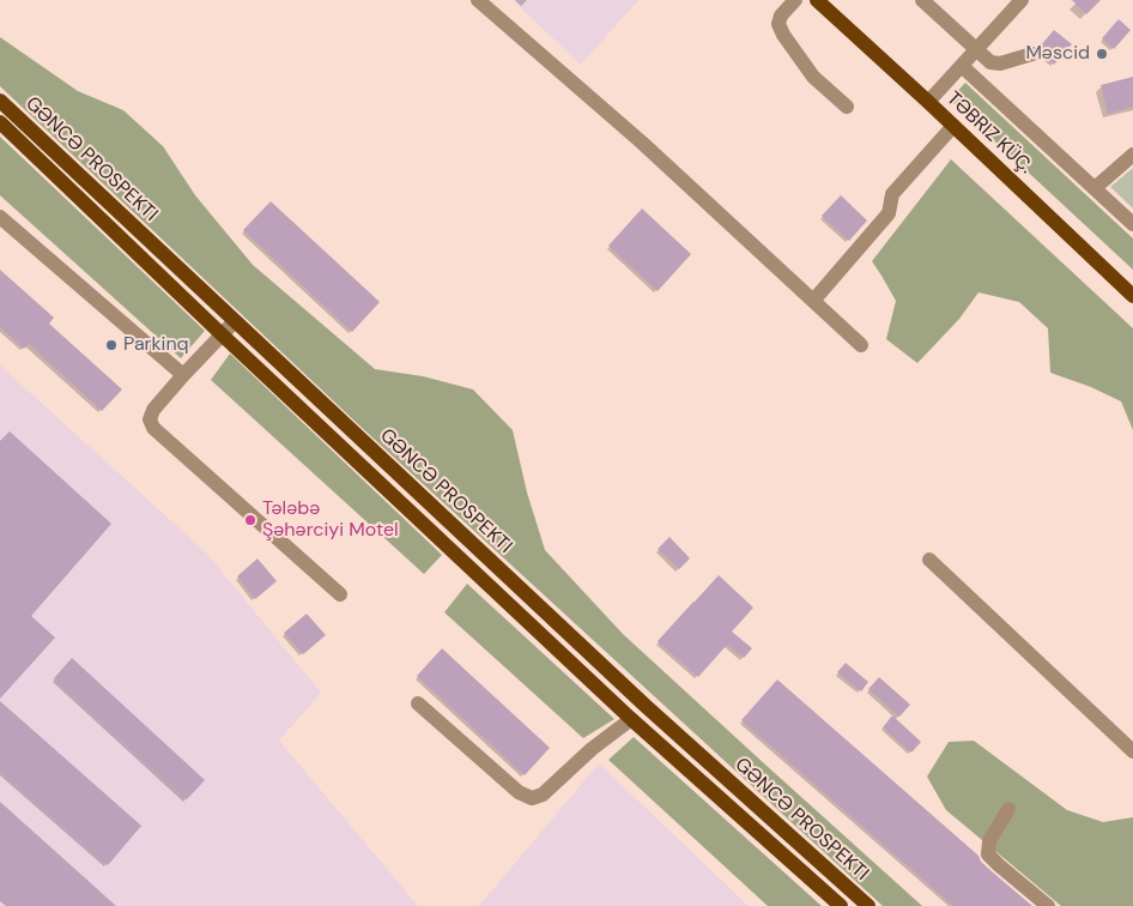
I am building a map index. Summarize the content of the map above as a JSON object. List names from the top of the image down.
{
  "streets": {
    "main road": ["TƏBRIZ KÜÇ.", "GƏNCƏ PROSPEKTI"]
  },
  "places": ["Məscid", "Parkinq", "Tələbə Şəhərciyi Motel"]
}
